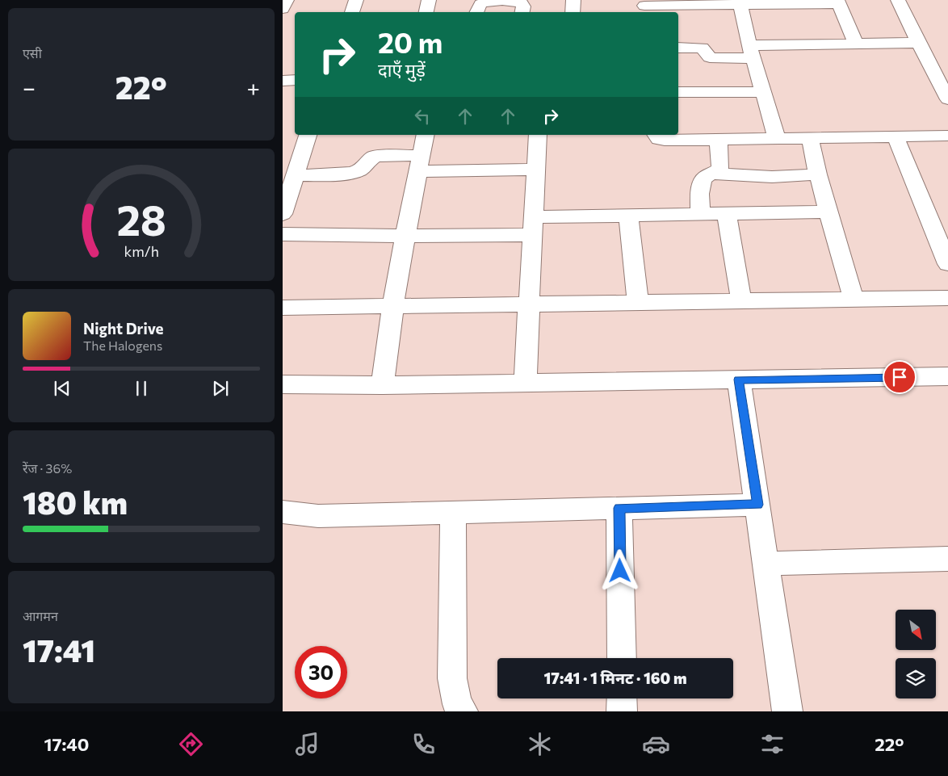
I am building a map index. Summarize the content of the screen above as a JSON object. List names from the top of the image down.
{
  "north": "bottom right",
  "page": {
    "tile": [
      "एसी",
      ["रेंज · 36%", "180 km"],
      ["आगमन", "17:41"]
    ],
    "turn": ["20 m", "दाएँ मुड़ें"],
    "heat": ["−", "22°", "+"],
    "song": ["Night Drive", "The Halogens"],
    "limit": "30",
    "trip": "17:41 · 1 मिनट · 160 m",
    "tabs": ["17:40", "22°"],
    "gauge": ["28", "km/h"]
  }
}
